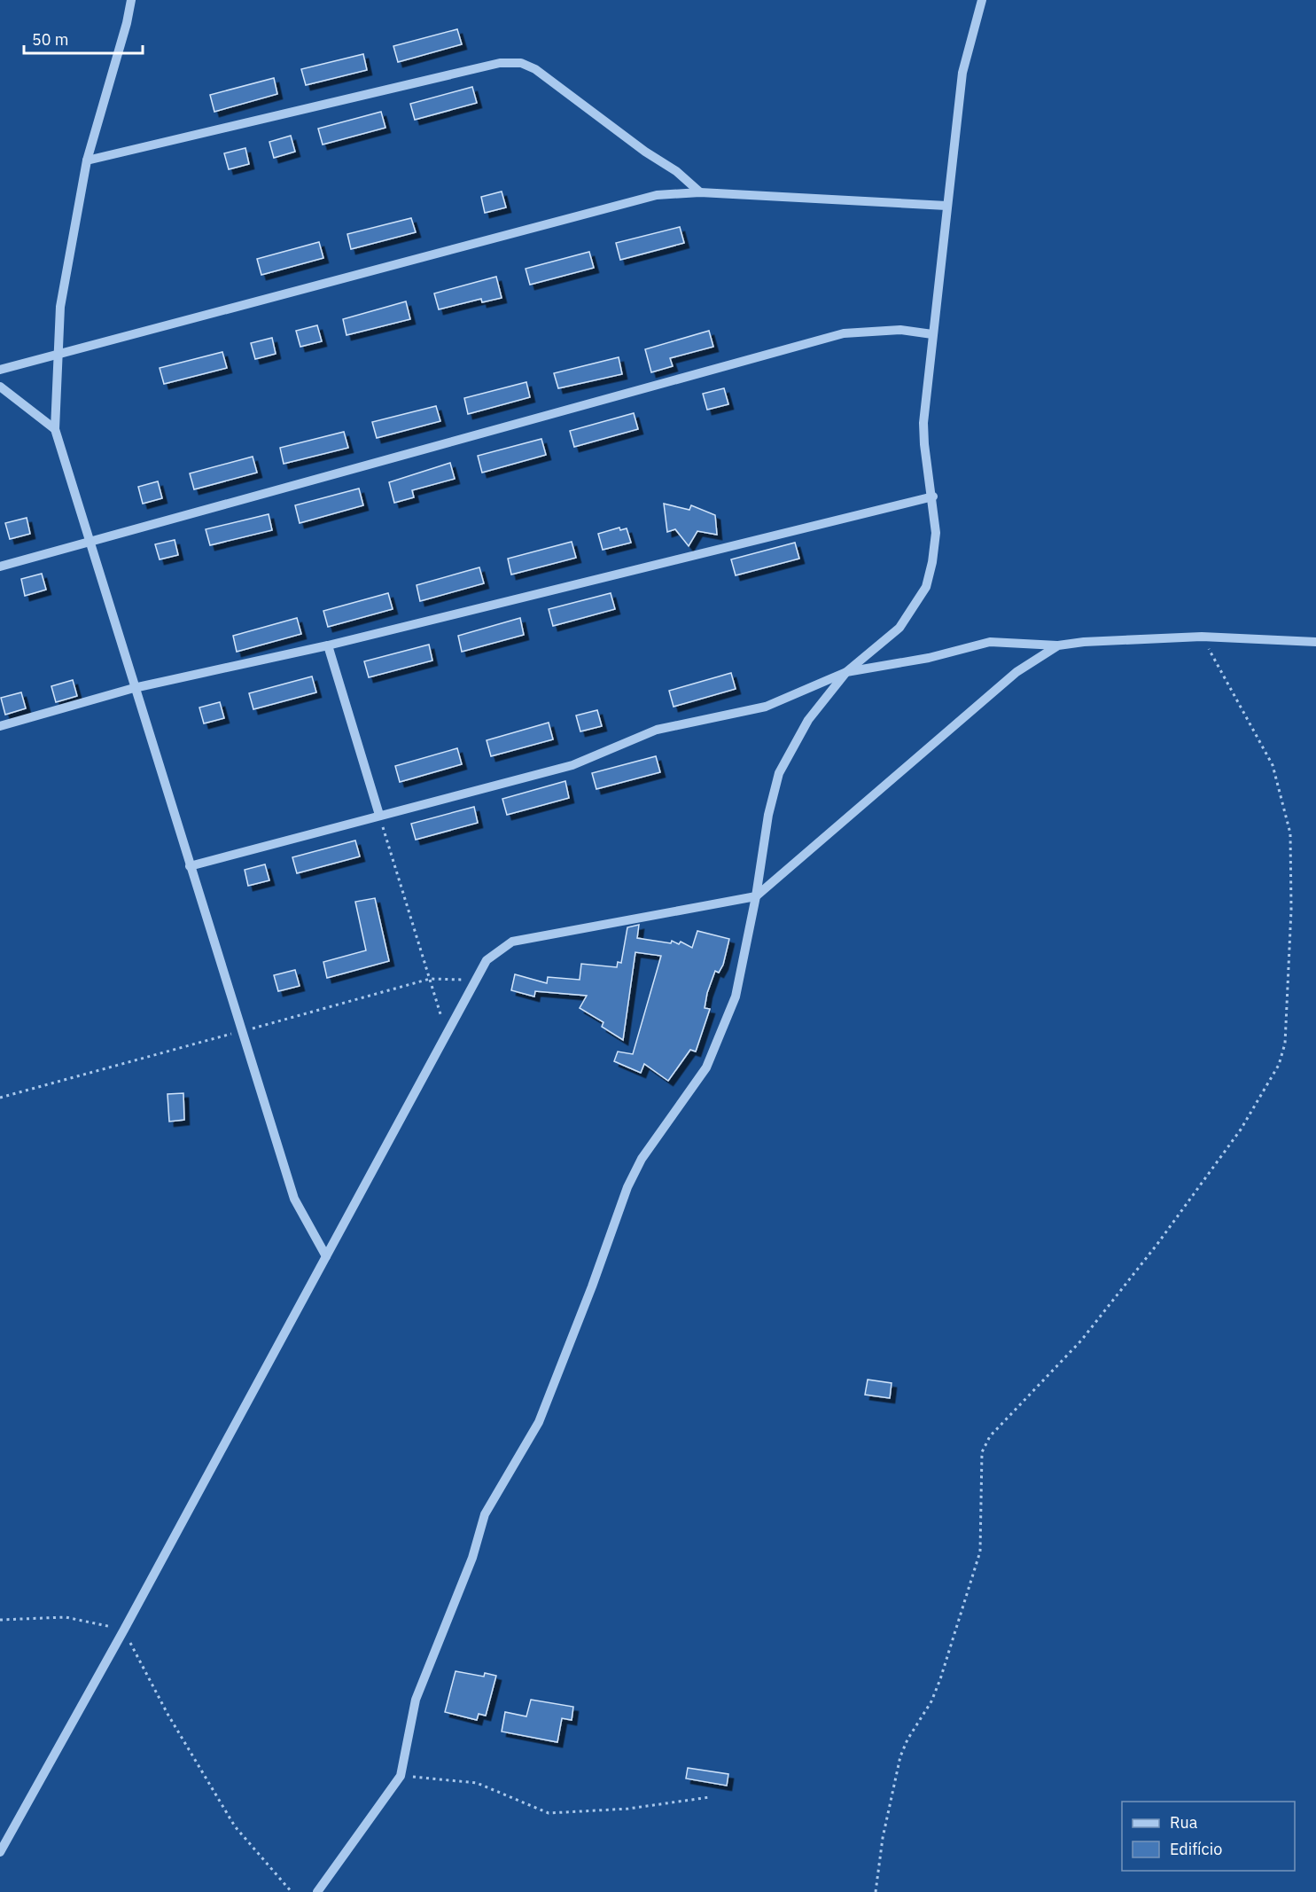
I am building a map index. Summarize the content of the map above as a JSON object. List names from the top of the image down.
{
  "legend": ["Rua", "Edifício"],
  "scale_bar": "50 m"
}
